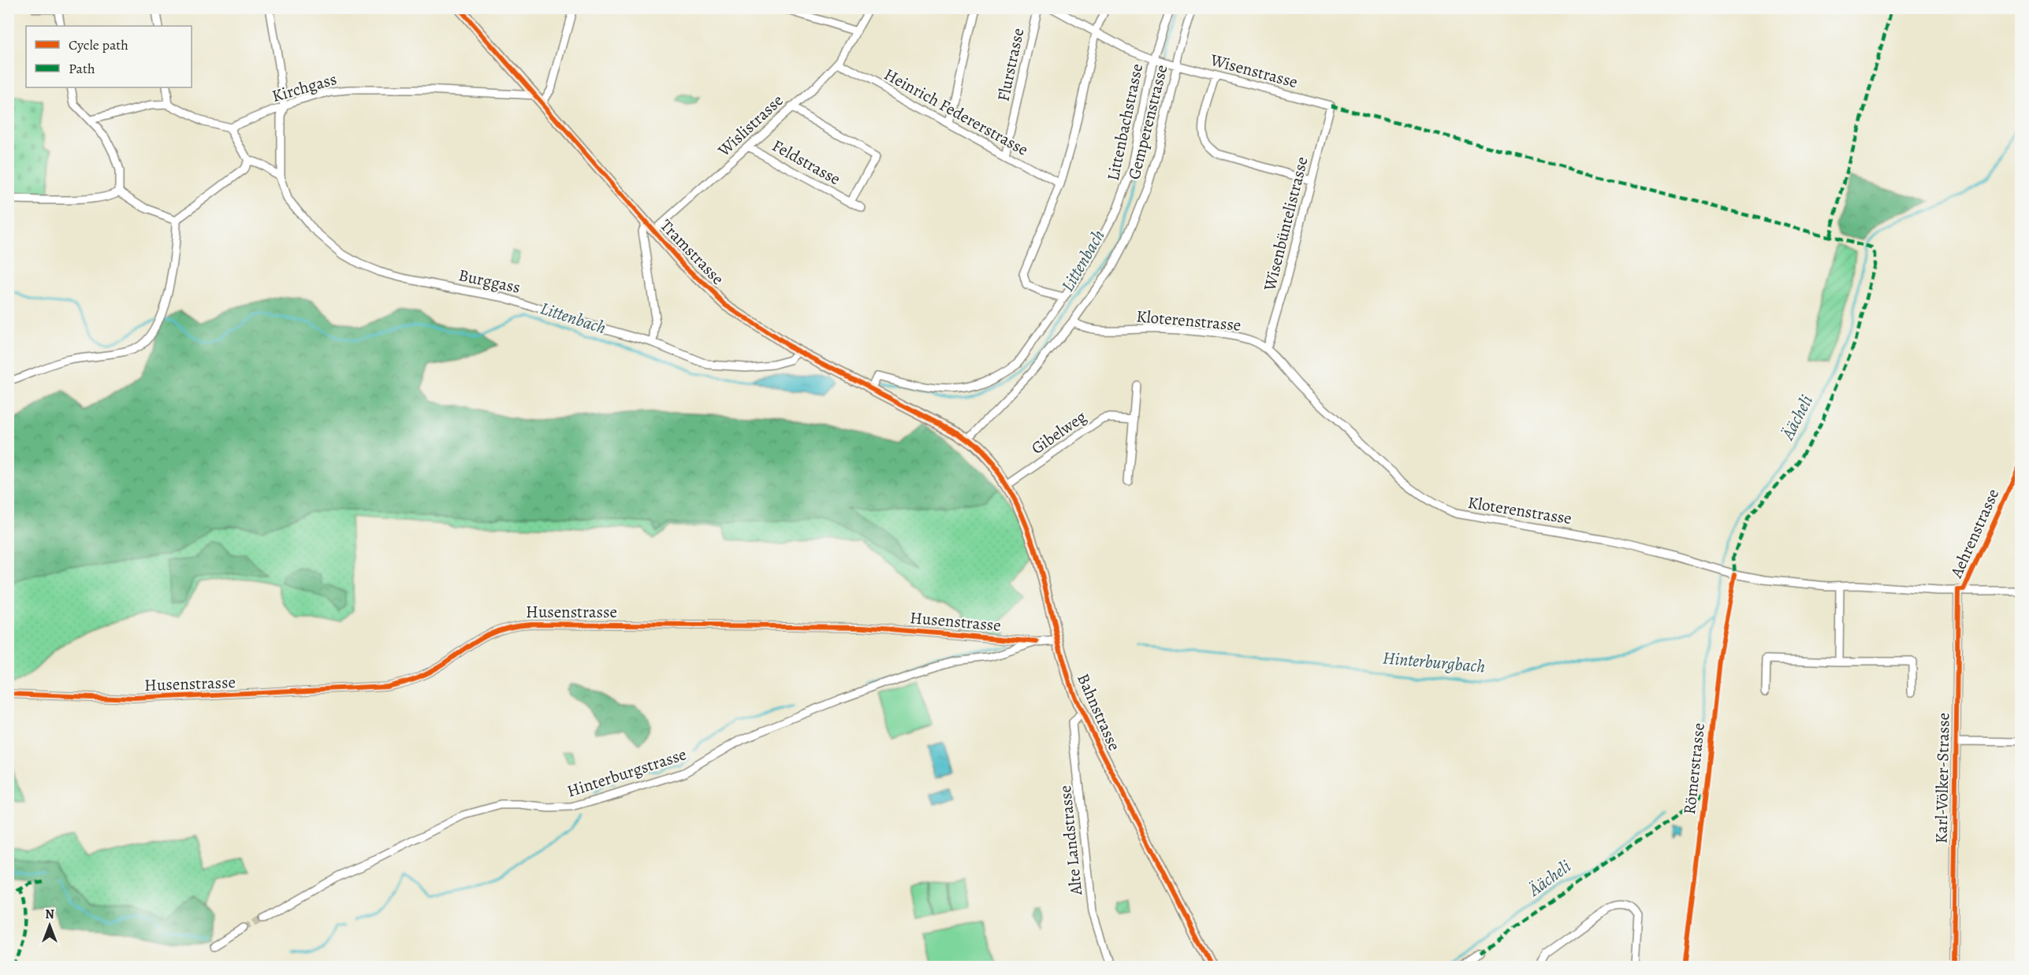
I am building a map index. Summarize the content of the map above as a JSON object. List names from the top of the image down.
{
  "streets": {
    "main road": ["Tramstrasse", "Bahnstrasse"],
    "street": [
      "Flurstrasse",
      "Wisenstrasse",
      "Kirchgass",
      "Heinrich Federerstrasse",
      "Littenbachstrasse",
      "Gemperenstrasse",
      "Wislistrasse",
      "Feldstrasse",
      "Wisenbüntelistrasse",
      "Burggass",
      "Kloterenstrasse",
      "Gibelweg",
      "Husenstrasse",
      "Hinterburgstrasse",
      "Karl-Völker-Strasse",
      "Alte Landstrasse"
    ],
    "cycle path": ["Aehrenstrasse", "Römerstrasse"]
  },
  "crossings": [
    ["Flurstrasse", "Heinrich Federerstrasse"],
    ["Wisenstrasse", "Littenbachstrasse"],
    ["Wisenstrasse", "Gemperenstrasse"],
    ["Wisenstrasse", "Wisenbüntelistrasse"],
    ["Kirchgass", "Tramstrasse"],
    ["Kirchgass", "Burggass"],
    ["Heinrich Federerstrasse", "Wislistrasse"],
    ["Littenbachstrasse", "Tramstrasse"],
    ["Gemperenstrasse", "Tramstrasse"],
    ["Gemperenstrasse", "Kloterenstrasse"],
    ["Gemperenstrasse", "Bahnstrasse"],
    ["Wislistrasse", "Feldstrasse"],
    ["Wislistrasse", "Tramstrasse"],
    ["Wisenbüntelistrasse", "Kloterenstrasse"],
    ["Tramstrasse", "Burggass"],
    ["Tramstrasse", "Bahnstrasse"],
    ["Kloterenstrasse", "Karl-Völker-Strasse"],
    ["Gibelweg", "Bahnstrasse"],
    ["Husenstrasse", "Hinterburgstrasse"],
    ["Bahnstrasse", "Hinterburgstrasse"],
    ["Bahnstrasse", "Alte Landstrasse"]
  ],
  "water": ["Littenbach", "Äächeli", "Hinterburgbach"],
  "legend": ["Cycle path", "Path"],
  "north": "top"
}
